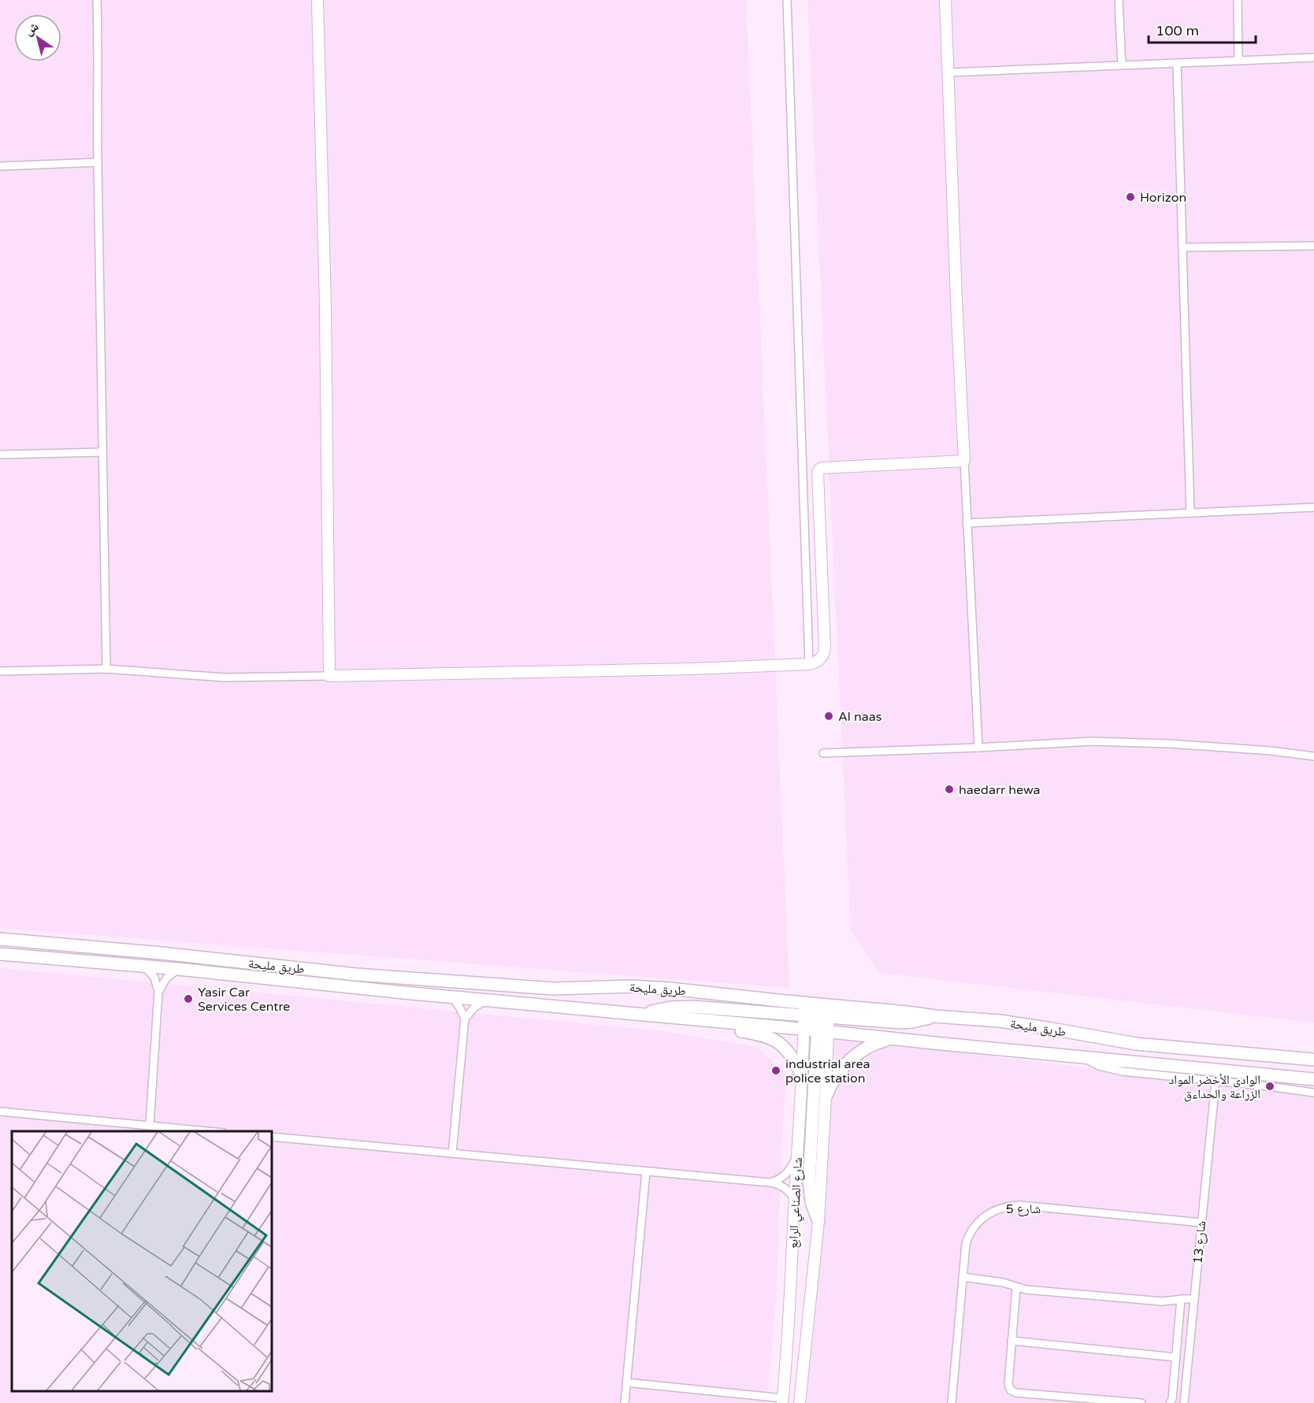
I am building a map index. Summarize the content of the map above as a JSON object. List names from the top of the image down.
{
  "streets": {
    "main road": ["طريق مليحة", "شارع الصناعي الرابع"],
    "street": ["شارع 5", "شارع 13"]
  },
  "crossings": [
    ["طريق مليحة", "شارع الصناعي الرابع"],
    ["شارع 5", "شارع 13"]
  ],
  "places": [
    "Horizon",
    "Al naas",
    "haedarr hewa",
    "Yasir Car Services Centre",
    "industrial area police station",
    "الوادى الأخضر المواد الزراعة والحداءق"
  ],
  "scale_bar": "100 m",
  "north": "top left"
}
